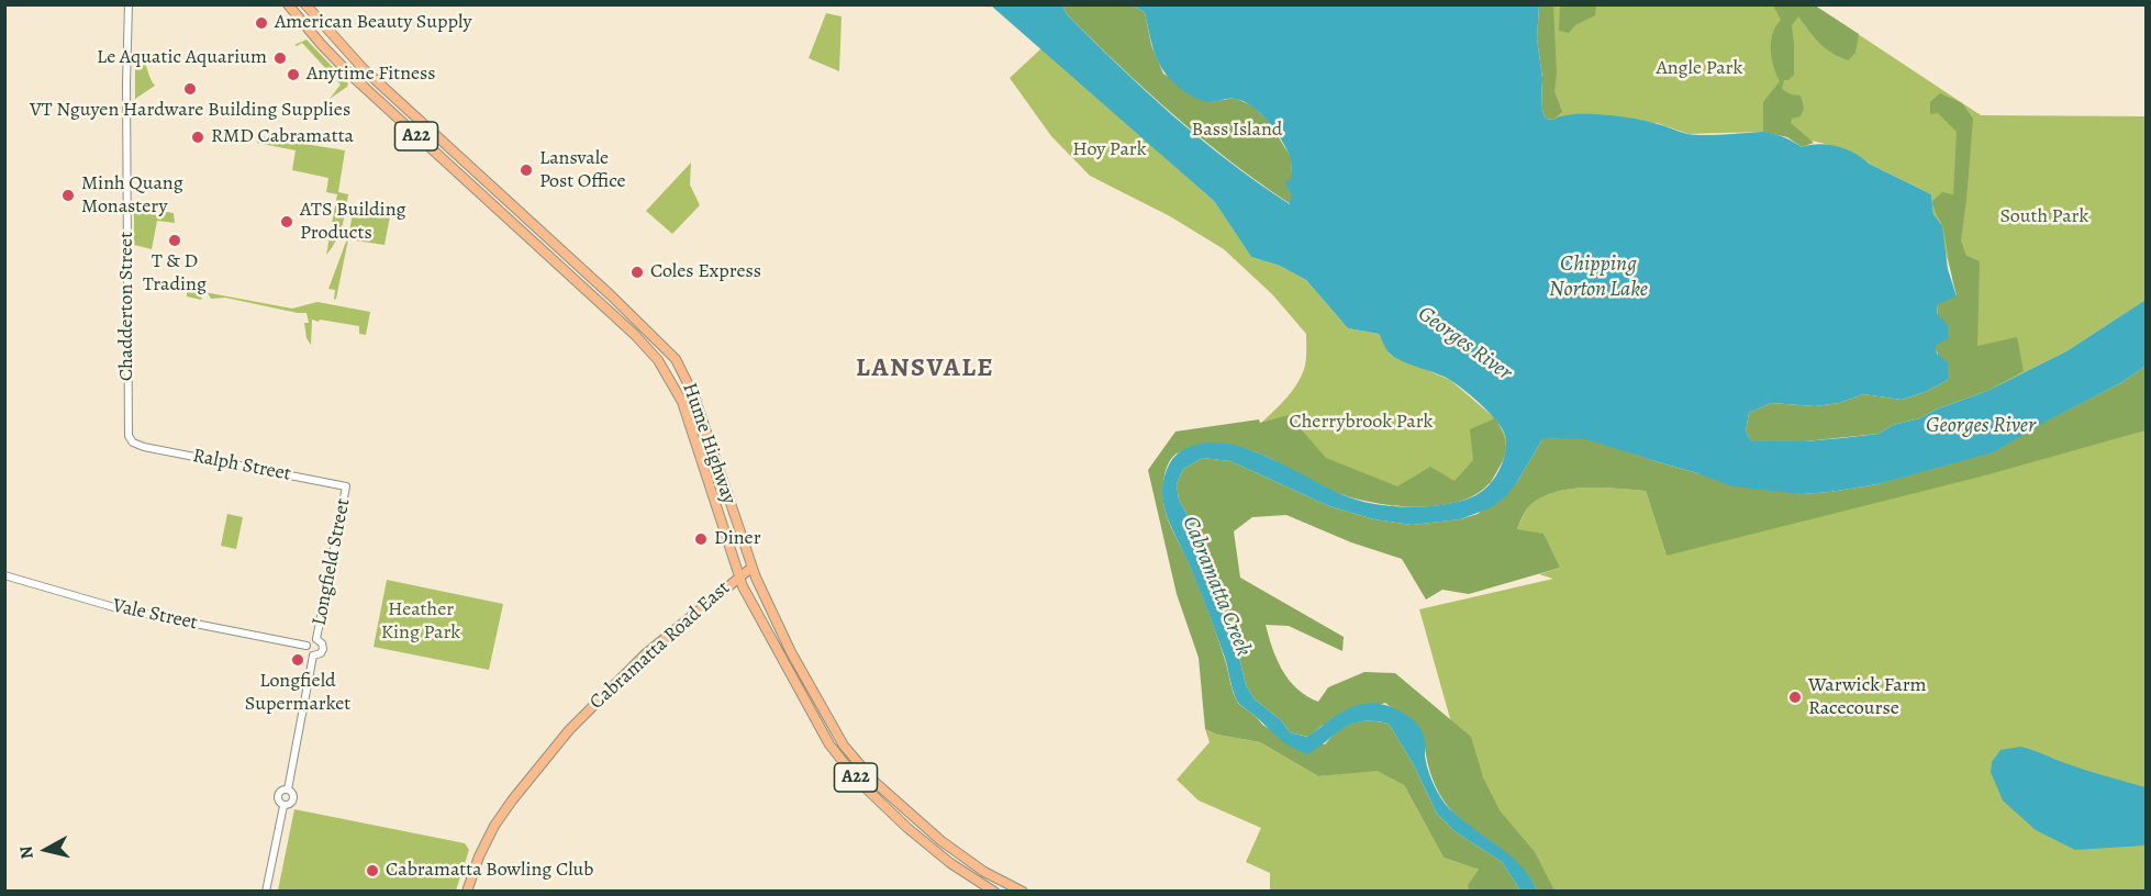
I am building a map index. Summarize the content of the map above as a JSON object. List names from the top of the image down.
{
  "streets": {
    "highway": ["A22", "Hume Highway"],
    "main road": ["Cabramatta Road East"],
    "street": [
      "Chadderton Street",
      "Ralph Street",
      "Longfield Street",
      "Vale Street"
    ]
  },
  "crossings": [
    ["Chadderton Street", "Ralph Street"],
    ["Hume Highway", "Cabramatta Road East"],
    ["Ralph Street", "Longfield Street"],
    ["Longfield Street", "Vale Street"]
  ],
  "districts": ["LANSVALE"],
  "water": ["Chipping Norton Lake", "Georges River", "Cabramatta Creek"],
  "parks": [
    "Angle Park",
    "Bass Island",
    "Hoy Park",
    "South Park",
    "Cherrybrook Park",
    "Heather King Park"
  ],
  "places": [
    "American Beauty Supply",
    "Le Aquatic Aquarium",
    "Anytime Fitness",
    "VT Nguyen Hardware Building Supplies",
    "RMD Cabramatta",
    "Lansvale Post Office",
    "Minh Quang Monastery",
    "ATS Building Products",
    "T & D Trading",
    "Coles Express",
    "Diner",
    "Longfield Supermarket",
    "Warwick Farm Racecourse",
    "Cabramatta Bowling Club"
  ],
  "north": "left"
}
